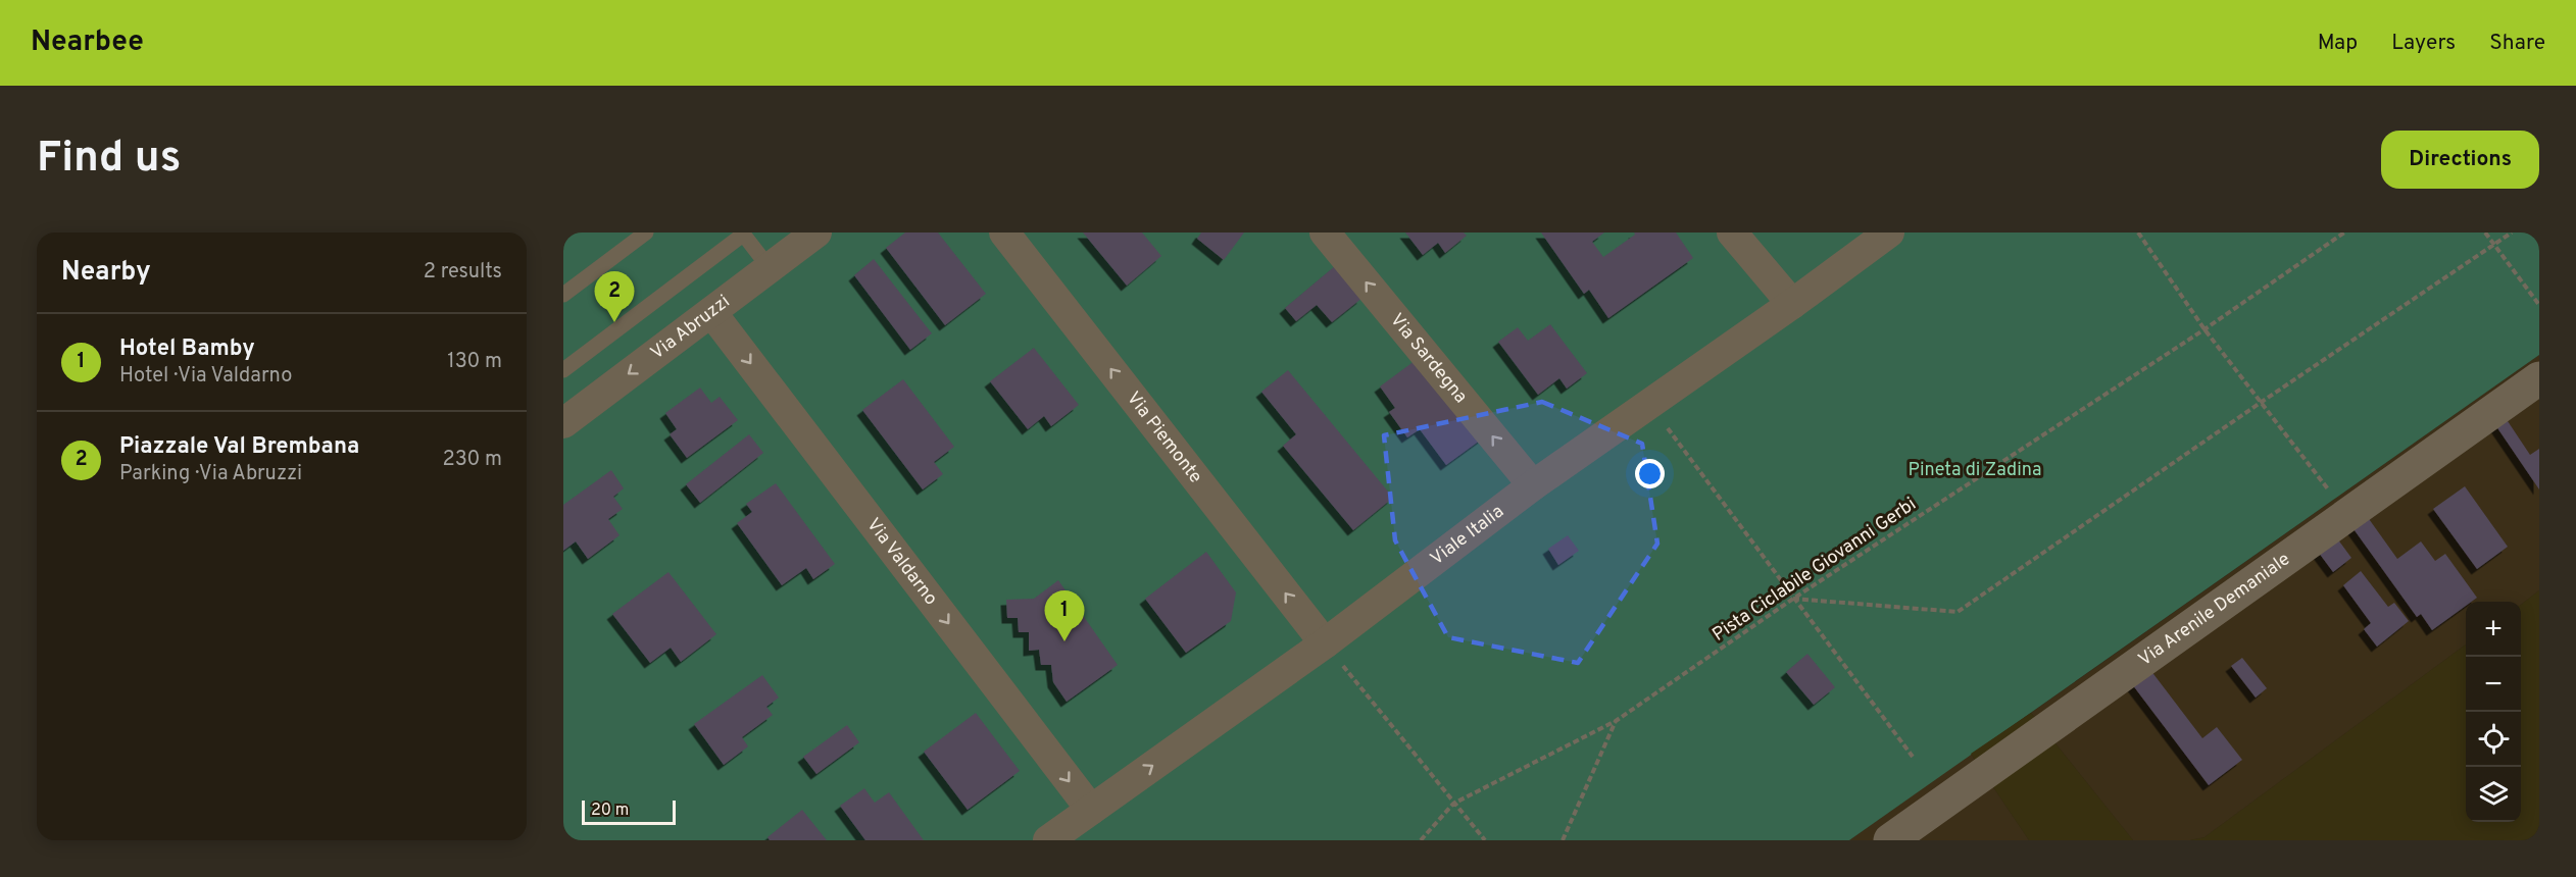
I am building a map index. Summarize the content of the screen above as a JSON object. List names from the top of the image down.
{
  "streets": {
    "street": [
      "Via Abruzzi",
      "Via Sardegna",
      "Via Piemonte",
      "Viale Italia",
      "Via Valdarno",
      "Via Arenile Demaniale"
    ],
    "path": ["Pista Ciclabile Giovanni Gerbi"]
  },
  "crossings": [
    ["Via Abruzzi", "Via Valdarno"],
    ["Via Sardegna", "Viale Italia"],
    ["Via Piemonte", "Viale Italia"],
    ["Viale Italia", "Via Valdarno"]
  ],
  "one_way": [
    "Via Abruzzi",
    "Via Sardegna",
    "Via Piemonte",
    "Via Valdarno"
  ],
  "parks": ["Pineta di Zadina"],
  "scale_bar": "20 m",
  "page": {
    "header": "Nearbee",
    "nav": ["Map", "Layers", "Share"],
    "buttons": "Directions",
    "title": "Find us",
    "heading": ["Nearby", "2 results"],
    "pins": ["2", "1"],
    "list": [
      {
        "mark": "1",
        "name": "Hotel Bamby",
        "note": "Hotel · Via Valdarno",
        "value": "130 m"
      },
      {
        "mark": "2",
        "name": "Piazzale Val Brembana",
        "note": "Parking · Via Abruzzi",
        "value": "230 m"
      }
    ],
    "map_buttons": ["+", "−"],
    "scale": "20 m"
  }
}
